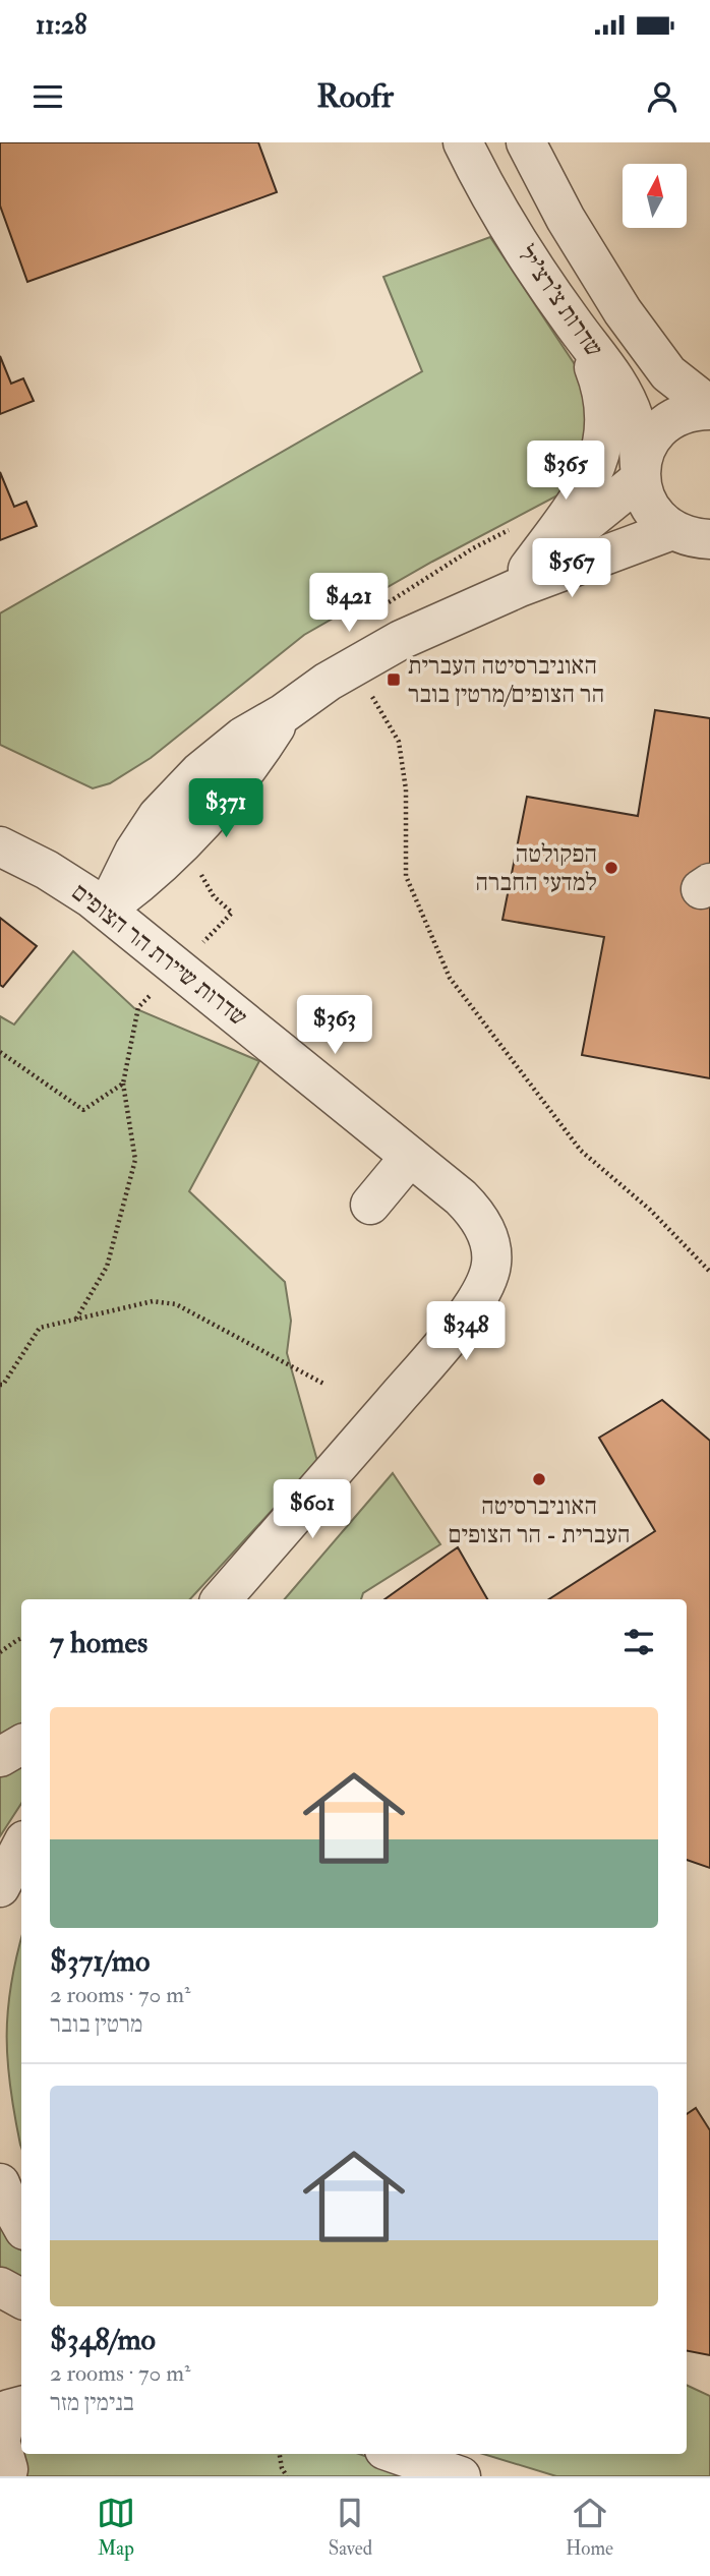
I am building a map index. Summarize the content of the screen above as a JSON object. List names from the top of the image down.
{
  "streets": {
    "street": ["שדרות צ'רצ'יל", "שדרות שיירת הר הצופים"]
  },
  "places": {
    "transit": ["האוניברסיטה העברית הר הצופים/מרטין בובר"],
    "other": ["הפקולטה למדעי החברה", "האוניברסיטה העברית - הר הצופים"]
  },
  "north": "top",
  "page": {
    "status": "11:28",
    "header": "Roofr",
    "price": [
      "$365",
      "$567",
      "$421",
      "$371",
      "$363",
      "$348",
      "$601"
    ],
    "heading": "7 homes",
    "list": [
      {
        "name": "$371/mo",
        "note": "2 rooms · 70 m² · מרטין בובר"
      },
      {
        "name": "$348/mo",
        "note": "2 rooms · 70 m² · בנימין מזר"
      }
    ],
    "tabs": ["Map", "Saved", "Home"]
  }
}
